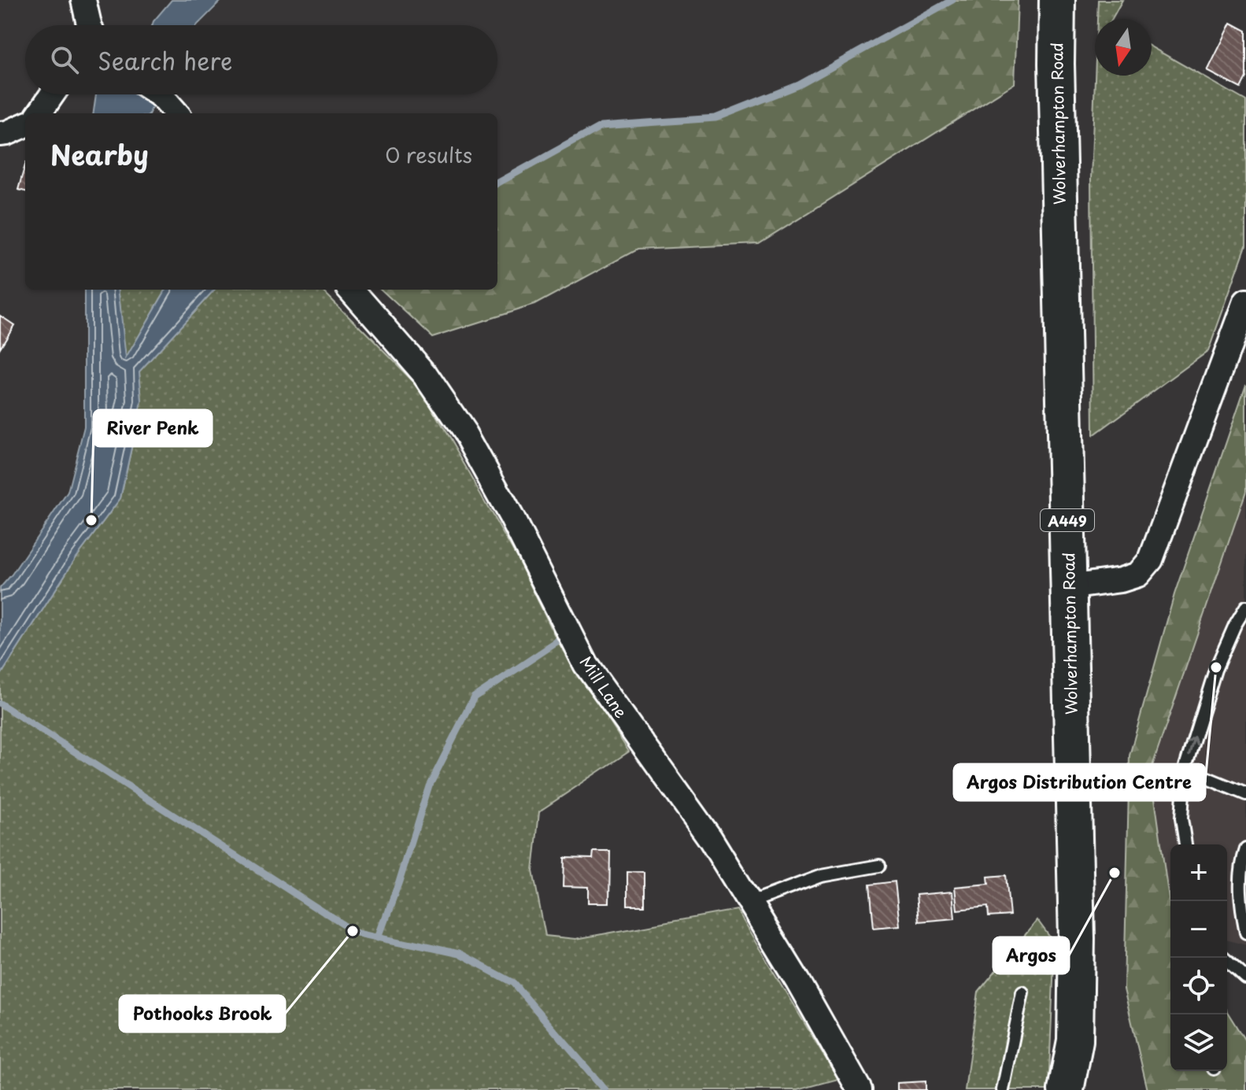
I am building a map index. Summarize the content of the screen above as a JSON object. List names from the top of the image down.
{
  "streets": {
    "highway": ["Wolverhampton Road", "A449"],
    "street": ["Mill Lane"]
  },
  "places": [
    "River Penk",
    "Argos Distribution Centre",
    "Argos",
    "Pothooks Brook"
  ],
  "north": "bottom",
  "page": {
    "search": "Search here",
    "heading": ["Nearby", "0 results"],
    "map_buttons": ["+", "−"]
  }
}
